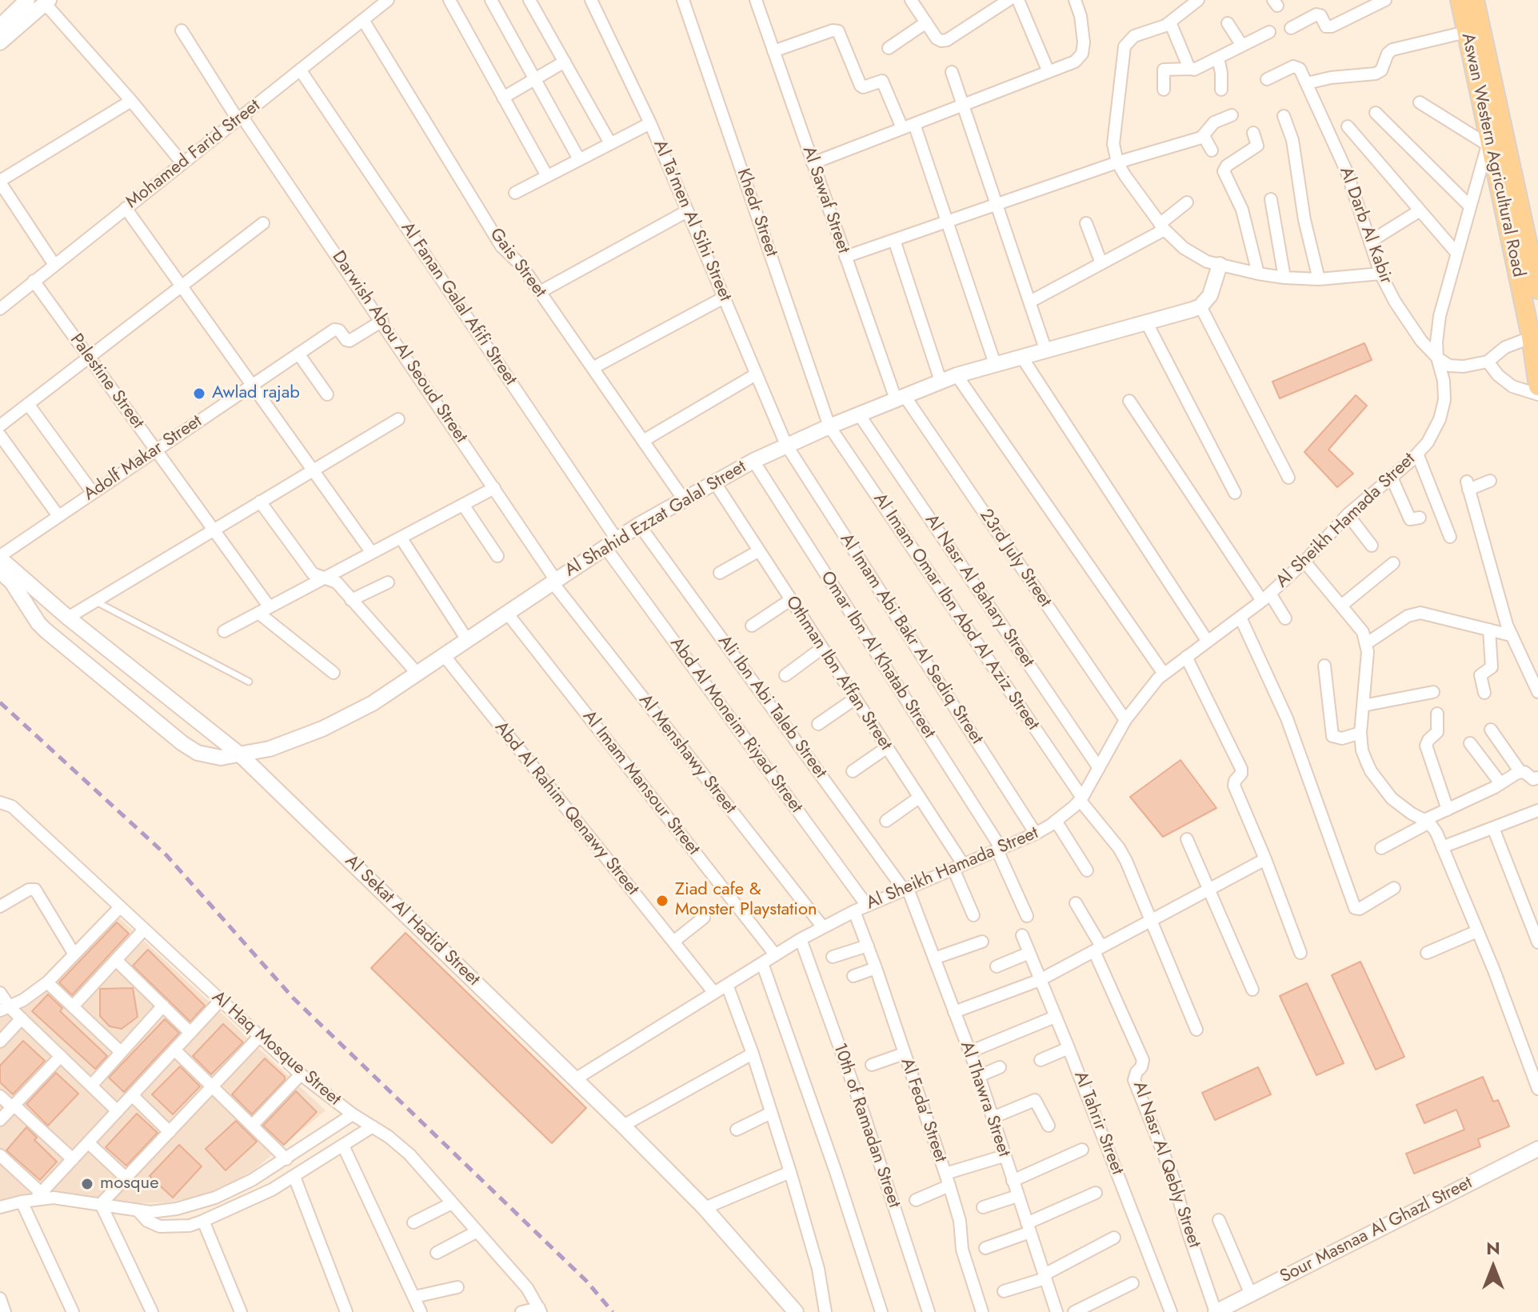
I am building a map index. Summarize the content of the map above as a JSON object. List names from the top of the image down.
{
  "streets": {
    "main road": ["Aswan Western Agricultural Road"],
    "street": [
      "Mohamed Farid Street",
      "Al Sawaf Street",
      "Khedr Street",
      "Al Ta'men Al Sihi Street",
      "Al Darb Al Kabir",
      "Gais Street",
      "Al Fanan Galal Afifi Street",
      "Darwish Abou Al Seoud Street",
      "Palestine Street",
      "Adolf Makar Street",
      "Al Shahid Ezzat Galal Street",
      "Al Sheikh Hamada Street",
      "23rd July Street",
      "Al Nasr Al Bahary Street",
      "Al Imam Omar Ibn Abd Al Aziz Street",
      "Al Imam Abi Bakr Al Sediq Street",
      "Omar Ibn Al Khatab Street",
      "Othman Ibn Affan Street",
      "Ali Ibn Abi Taleb Street",
      "Abd Al Moneim Riyad Street",
      "Al Menshawy Street",
      "Al Imam Mansour Street",
      "Abd Al Rahim Qenawy Street",
      "Al Sekat Al Hadid Street",
      "Al Haq Mosque Street",
      "Al Thawra Street",
      "Al Feda' Street",
      "Al Tahrir Street",
      "10th of Ramadan Street",
      "Al Nasr Al Qebly Street",
      "Sour Masnaa Al Ghazl Street"
    ]
  },
  "crossings": [
    ["Mohamed Farid Street", "Gais Street"],
    ["Mohamed Farid Street", "Al Fanan Galal Afifi Street"],
    ["Mohamed Farid Street", "Darwish Abou Al Seoud Street"],
    ["Mohamed Farid Street", "Palestine Street"],
    ["Al Sawaf Street", "Al Shahid Ezzat Galal Street"],
    ["Al Sawaf Street", "23rd July Street"],
    ["Khedr Street", "Al Shahid Ezzat Galal Street"],
    ["Khedr Street", "Al Imam Omar Ibn Abd Al Aziz Street"],
    ["Al Ta'men Al Sihi Street", "Al Shahid Ezzat Galal Street"],
    ["Al Ta'men Al Sihi Street", "Al Imam Abi Bakr Al Sediq Street"],
    ["Al Darb Al Kabir", "Al Sheikh Hamada Street"],
    ["Gais Street", "Al Shahid Ezzat Galal Street"],
    ["Al Fanan Galal Afifi Street", "Al Shahid Ezzat Galal Street"],
    ["Al Fanan Galal Afifi Street", "Abd Al Moneim Riyad Street"],
    ["Darwish Abou Al Seoud Street", "Adolf Makar Street"],
    ["Darwish Abou Al Seoud Street", "Al Shahid Ezzat Galal Street"],
    ["Darwish Abou Al Seoud Street", "Al Menshawy Street"],
    ["Palestine Street", "Adolf Makar Street"],
    ["Adolf Makar Street", "Al Sekat Al Hadid Street"],
    ["Al Shahid Ezzat Galal Street", "23rd July Street"],
    ["Al Shahid Ezzat Galal Street", "Al Nasr Al Bahary Street"],
    ["Al Shahid Ezzat Galal Street", "Al Imam Omar Ibn Abd Al Aziz Street"],
    ["Al Shahid Ezzat Galal Street", "Al Imam Abi Bakr Al Sediq Street"],
    ["Al Shahid Ezzat Galal Street", "Omar Ibn Al Khatab Street"],
    ["Al Shahid Ezzat Galal Street", "Othman Ibn Affan Street"],
    ["Al Shahid Ezzat Galal Street", "Ali Ibn Abi Taleb Street"],
    ["Al Shahid Ezzat Galal Street", "Abd Al Moneim Riyad Street"],
    ["Al Shahid Ezzat Galal Street", "Al Menshawy Street"],
    ["Al Shahid Ezzat Galal Street", "Al Imam Mansour Street"],
    ["Al Shahid Ezzat Galal Street", "Abd Al Rahim Qenawy Street"],
    ["Al Shahid Ezzat Galal Street", "Al Sekat Al Hadid Street"],
    ["Al Sheikh Hamada Street", "23rd July Street"],
    ["Al Sheikh Hamada Street", "Al Nasr Al Bahary Street"],
    ["Al Sheikh Hamada Street", "Al Imam Omar Ibn Abd Al Aziz Street"],
    ["Al Sheikh Hamada Street", "Al Imam Abi Bakr Al Sediq Street"],
    ["Al Sheikh Hamada Street", "Omar Ibn Al Khatab Street"],
    ["Al Sheikh Hamada Street", "Othman Ibn Affan Street"],
    ["Al Sheikh Hamada Street", "Ali Ibn Abi Taleb Street"],
    ["Al Sheikh Hamada Street", "Abd Al Moneim Riyad Street"],
    ["Al Sheikh Hamada Street", "Al Menshawy Street"],
    ["Al Sheikh Hamada Street", "Al Imam Mansour Street"],
    ["Al Sheikh Hamada Street", "Abd Al Rahim Qenawy Street"],
    ["Al Sheikh Hamada Street", "Al Sekat Al Hadid Street"],
    ["Al Sheikh Hamada Street", "Al Thawra Street"],
    ["Al Sheikh Hamada Street", "Al Feda' Street"],
    ["Al Sheikh Hamada Street", "10th of Ramadan Street"],
    ["Ali Ibn Abi Taleb Street", "Al Thawra Street"],
    ["Al Nasr Al Qebly Street", "Sour Masnaa Al Ghazl Street"]
  ],
  "places": ["Awlad rajab", "Ziad cafe & Monster Playstation", "mosque"],
  "north": "top"
}
